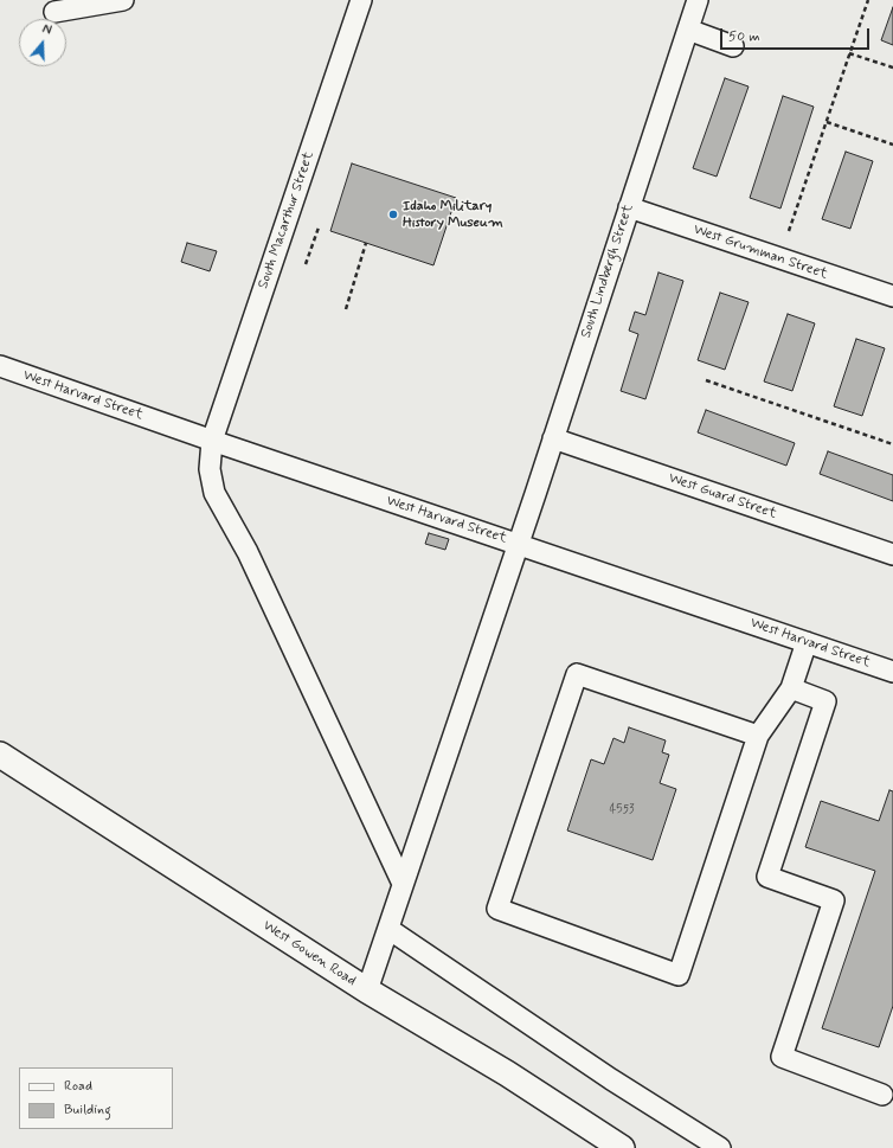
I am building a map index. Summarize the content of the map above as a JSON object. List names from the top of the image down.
{
  "streets": {
    "main road": ["West Gowen Road"],
    "street": [
      "South Macarthur Street",
      "West Grumman Street",
      "South Lindbergh Street",
      "West Harvard Street",
      "West Guard Street"
    ]
  },
  "crossings": [
    ["South Macarthur Street", "South Lindbergh Street"],
    ["South Macarthur Street", "West Harvard Street"],
    ["West Grumman Street", "South Lindbergh Street"],
    ["South Lindbergh Street", "West Harvard Street"],
    ["South Lindbergh Street", "West Guard Street"],
    ["South Lindbergh Street", "West Gowen Road"]
  ],
  "places": ["Idaho Military History Museum"],
  "house_numbers": ["4553"],
  "legend": ["Road", "Building"],
  "scale_bar": "50 m",
  "north": "top"
}
